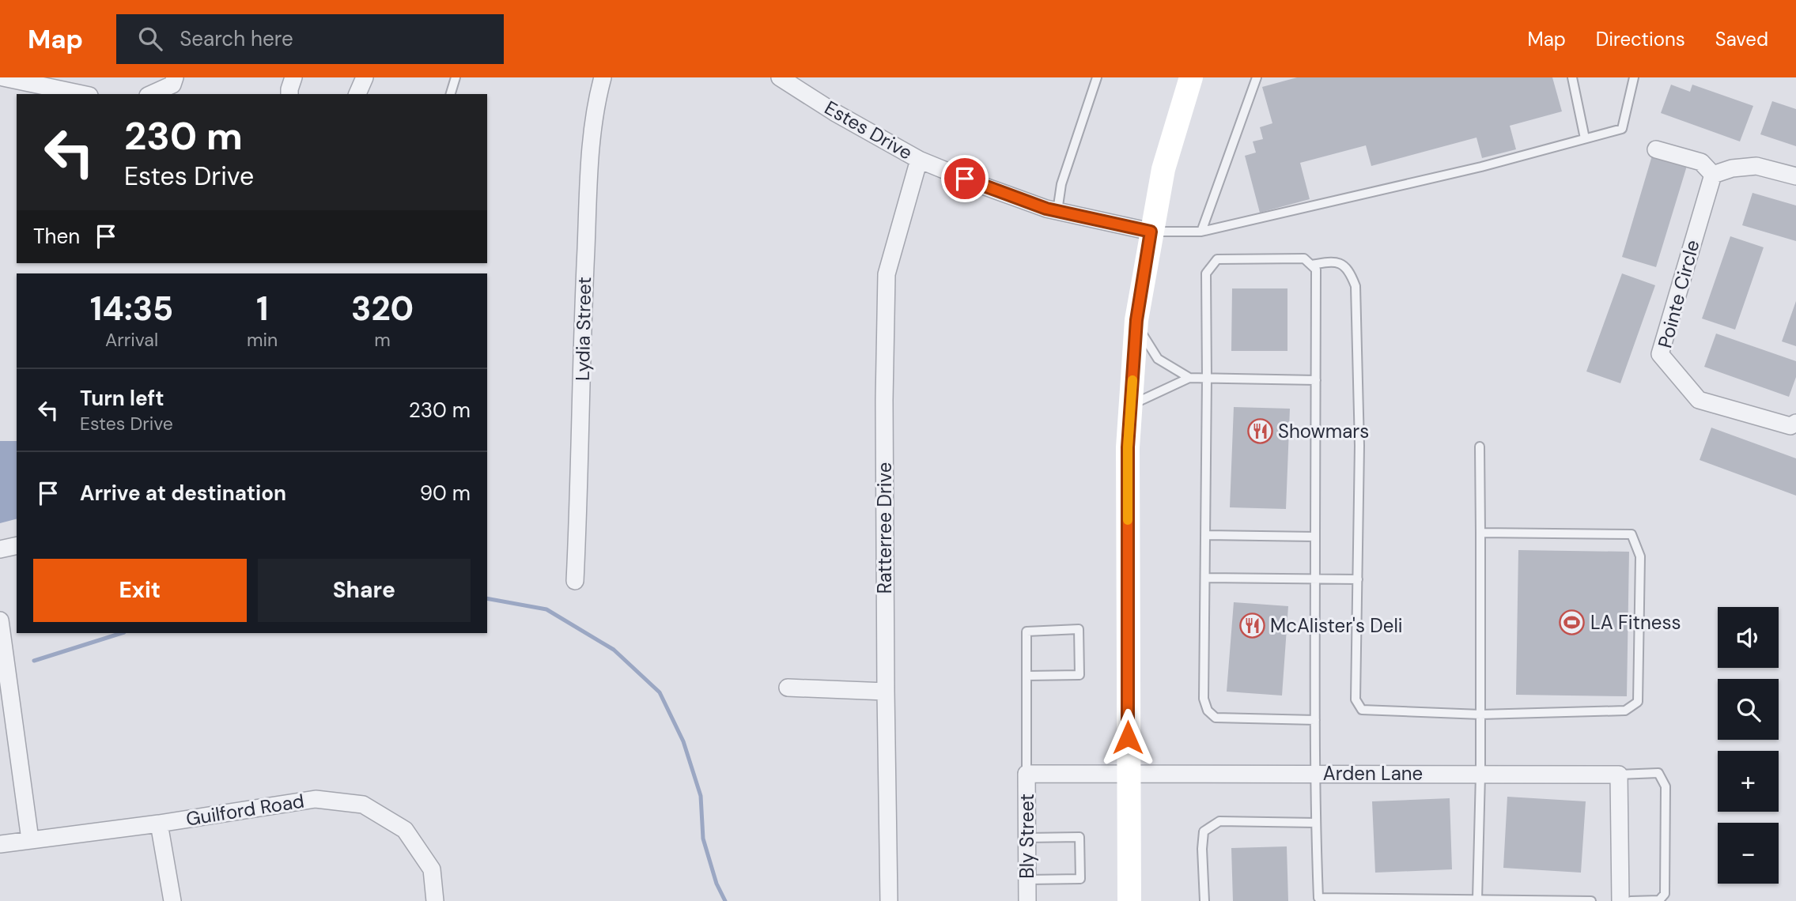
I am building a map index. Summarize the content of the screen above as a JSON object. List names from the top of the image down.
{
  "streets": {
    "street": [
      "Estes Drive",
      "Pointe Circle",
      "Lydia Street",
      "Ratterree Drive",
      "Arden Lane",
      "Guilford Road",
      "Bly Street"
    ]
  },
  "crossings": [
    ["Estes Drive", "Ratterree Drive"],
    ["Arden Lane", "Bly Street"]
  ],
  "places": {
    "restaurant": ["Showmars", "McAlister's Deli"],
    "sports": ["LA Fitness"]
  },
  "page": {
    "header": "Map",
    "search": "Search here",
    "nav": ["Map", "Directions", "Saved"],
    "turn": ["230 m", "Estes Drive"],
    "then": "Then",
    "eta": [
      "14:35",
      "Arrival",
      "1",
      "min",
      "320",
      "m"
    ],
    "list": [
      {
        "name": "Turn left",
        "note": "Estes Drive",
        "value": "230 m"
      },
      {
        "name": "Arrive at destination",
        "value": "90 m"
      }
    ],
    "buttons": ["Exit", "Share"],
    "map_buttons": ["+", "−"]
  }
}
